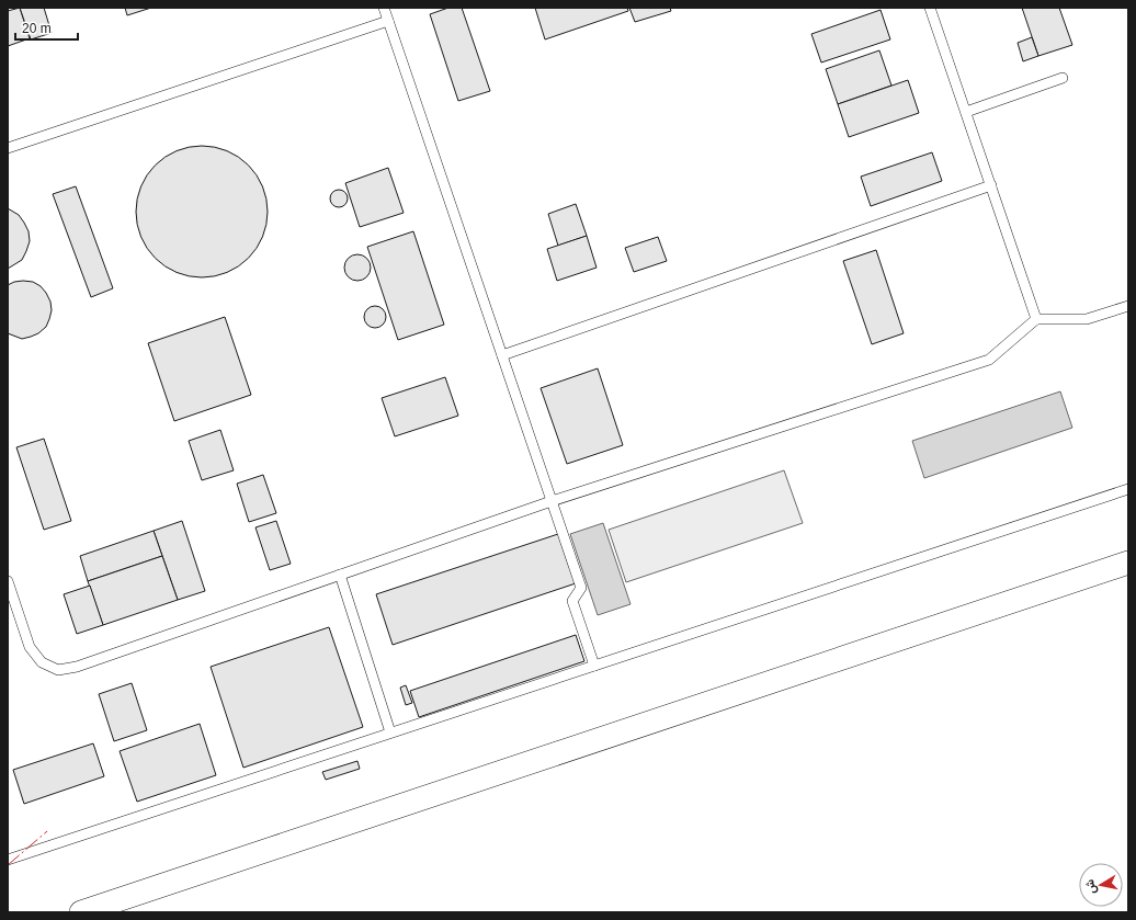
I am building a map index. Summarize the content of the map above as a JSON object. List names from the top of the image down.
{
  "scale_bar": "20 m",
  "north": "left"
}
